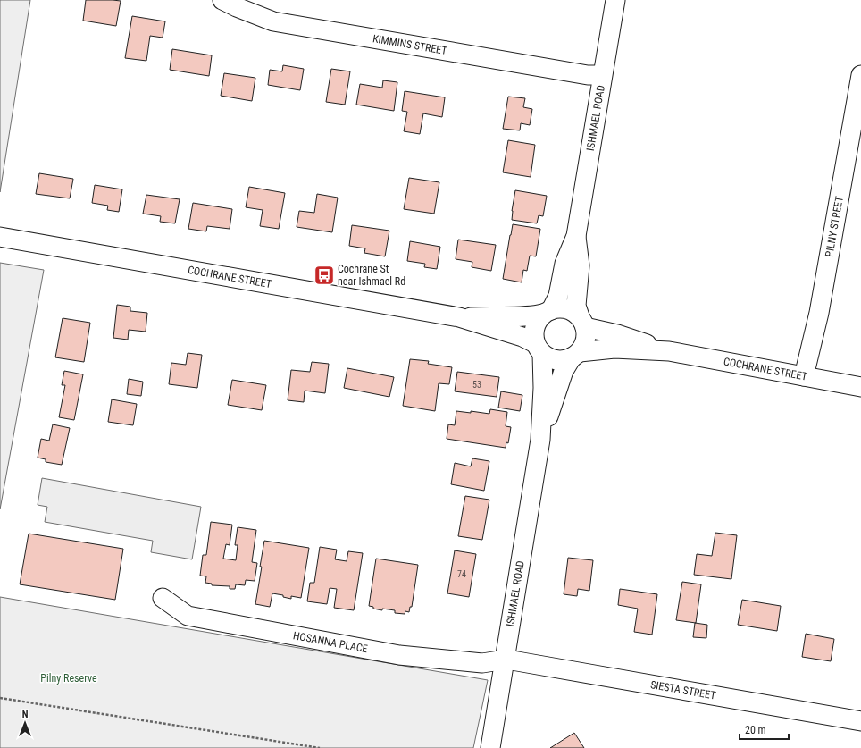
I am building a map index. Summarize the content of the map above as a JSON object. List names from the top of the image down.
{
  "streets": {
    "street": [
      "KIMMINS STREET",
      "ISHMAEL ROAD",
      "PILNY STREET",
      "COCHRANE STREET",
      "HOSANNA PLACE",
      "SIESTA STREET"
    ]
  },
  "crossings": [
    ["KIMMINS STREET", "ISHMAEL ROAD"],
    ["ISHMAEL ROAD", "COCHRANE STREET"],
    ["ISHMAEL ROAD", "HOSANNA PLACE"],
    ["ISHMAEL ROAD", "SIESTA STREET"],
    ["PILNY STREET", "COCHRANE STREET"],
    ["HOSANNA PLACE", "SIESTA STREET"]
  ],
  "parks": ["Pilny Reserve"],
  "places": {
    "bus stop": ["Cochrane St near Ishmael Rd"]
  },
  "house_numbers": ["53", "74"],
  "scale_bar": "20 m",
  "north": "top"
}
